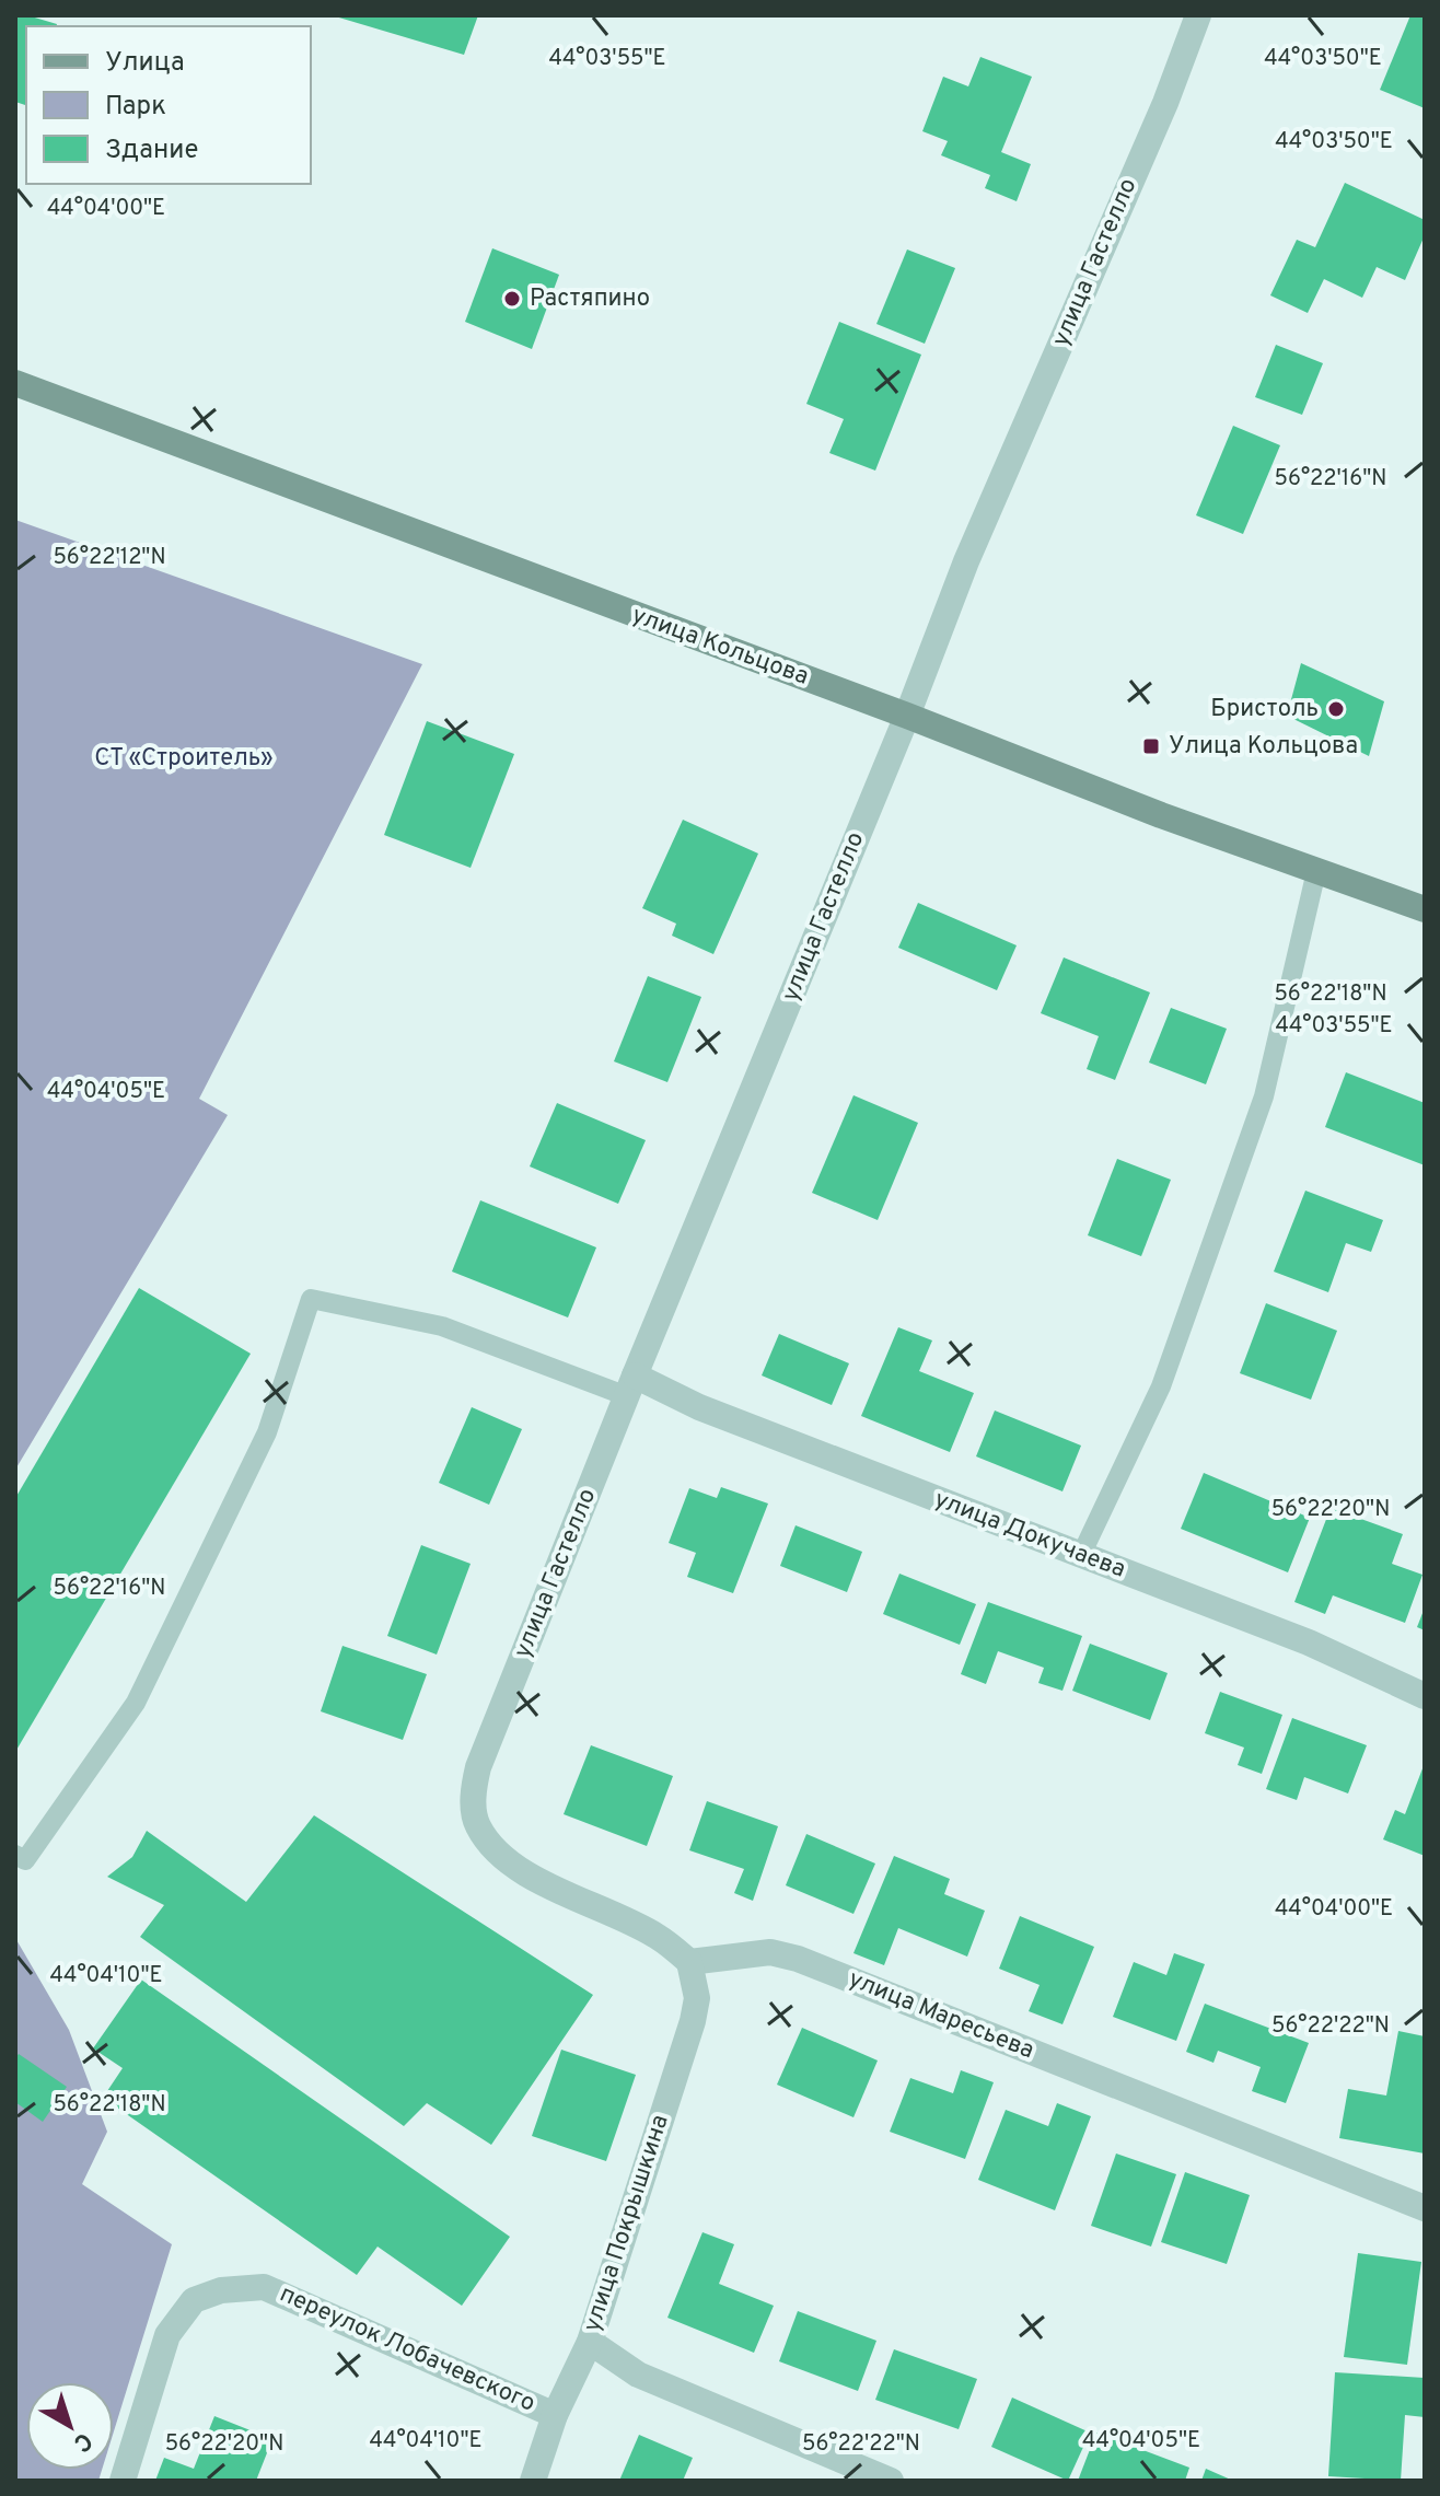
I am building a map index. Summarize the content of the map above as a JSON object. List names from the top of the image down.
{
  "streets": {
    "main road": ["улица Кольцова"],
    "street": [
      "улица Гастелло",
      "улица Докучаева",
      "улица Маресьева",
      "улица Покрышкина",
      "переулок Лобачевского"
    ]
  },
  "crossings": [
    ["улица Гастелло", "улица Кольцова"],
    ["улица Гастелло", "улица Докучаева"],
    ["улица Гастелло", "улица Маресьева"],
    ["улица Гастелло", "улица Покрышкина"],
    ["улица Маресьева", "улица Покрышкина"],
    ["улица Покрышкина", "переулок Лобачевского"]
  ],
  "parks": ["СТ «Строитель»"],
  "places": {
    "other": ["Растяпино", "Бристоль"],
    "transit": ["Улица Кольцова"]
  },
  "legend": ["Улица", "Парк", "Здание"],
  "north": "bottom right",
  "coordinates": [
    "44°03'50\"E",
    "44°03'55\"E",
    "44°04'00\"E",
    "56°22'16\"N",
    "56°22'12\"N",
    "56°22'18\"N",
    "44°04'05\"E",
    "56°22'20\"N",
    "44°04'10\"E",
    "56°22'22\"N"
  ]
}
